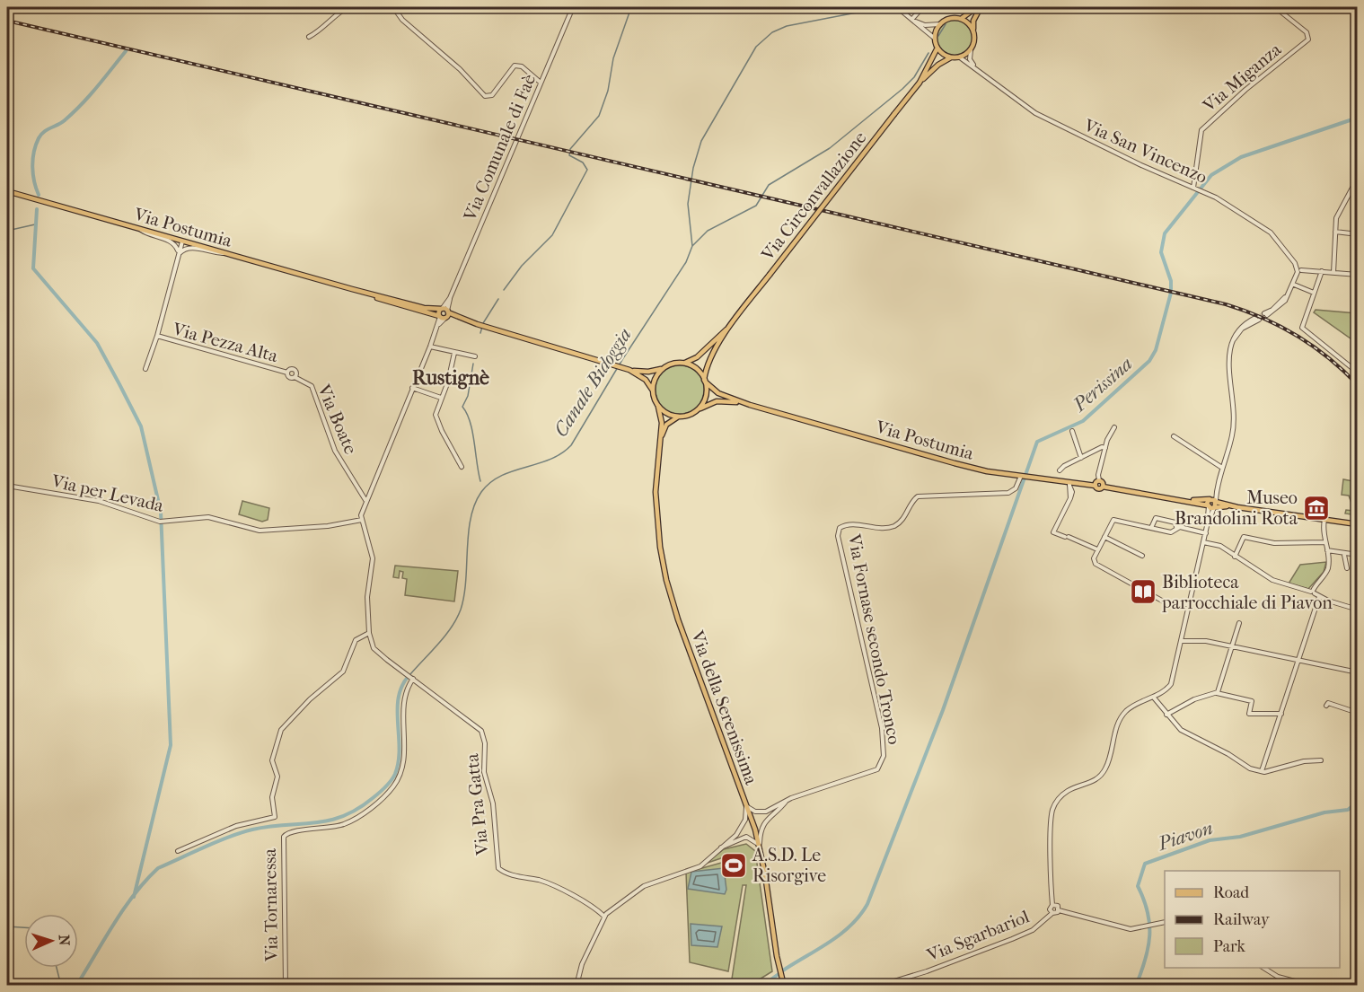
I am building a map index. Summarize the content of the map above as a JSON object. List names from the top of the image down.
{
  "streets": {
    "main road": ["Via Circonvallazione", "Via Postumia", "Via della Serenissima"],
    "street": [
      "Via Miganza",
      "Via Comunale di Faè",
      "Via San Vincenzo",
      "Via Pezza Alta",
      "Via Boate",
      "Via per Levada",
      "Via Fornase secondo Tronco",
      "Via Pra Gatta",
      "Via Tornaressa",
      "Via Sgarbariol"
    ]
  },
  "crossings": [
    ["Via Miganza", "Via San Vincenzo"],
    ["Via Comunale di Faè", "Via Postumia"],
    ["Via Comunale di Faè", "Via Pra Gatta"],
    ["Via San Vincenzo", "Via Circonvallazione"],
    ["Via Circonvallazione", "Via Postumia"],
    ["Via Circonvallazione", "Via della Serenissima"],
    ["Via Postumia", "Via Pezza Alta"],
    ["Via Postumia", "Via Fornase secondo Tronco"],
    ["Via Postumia", "Via della Serenissima"],
    ["Via Boate", "Via Pra Gatta"],
    ["Via per Levada", "Via Pra Gatta"],
    ["Via Fornase secondo Tronco", "Via della Serenissima"],
    ["Via Pra Gatta", "Via Tornaressa"]
  ],
  "districts": ["Rustignè"],
  "water": ["Canale Bidoggia", "Perissina", "Piavon"],
  "places": {
    "museum": ["Museo Brandolini Rota"],
    "library": ["Biblioteca parrocchiale di Piavon"],
    "sports": ["A.S.D. Le Risorgive"]
  },
  "legend": ["Road", "Railway", "Park"],
  "north": "right"
}
